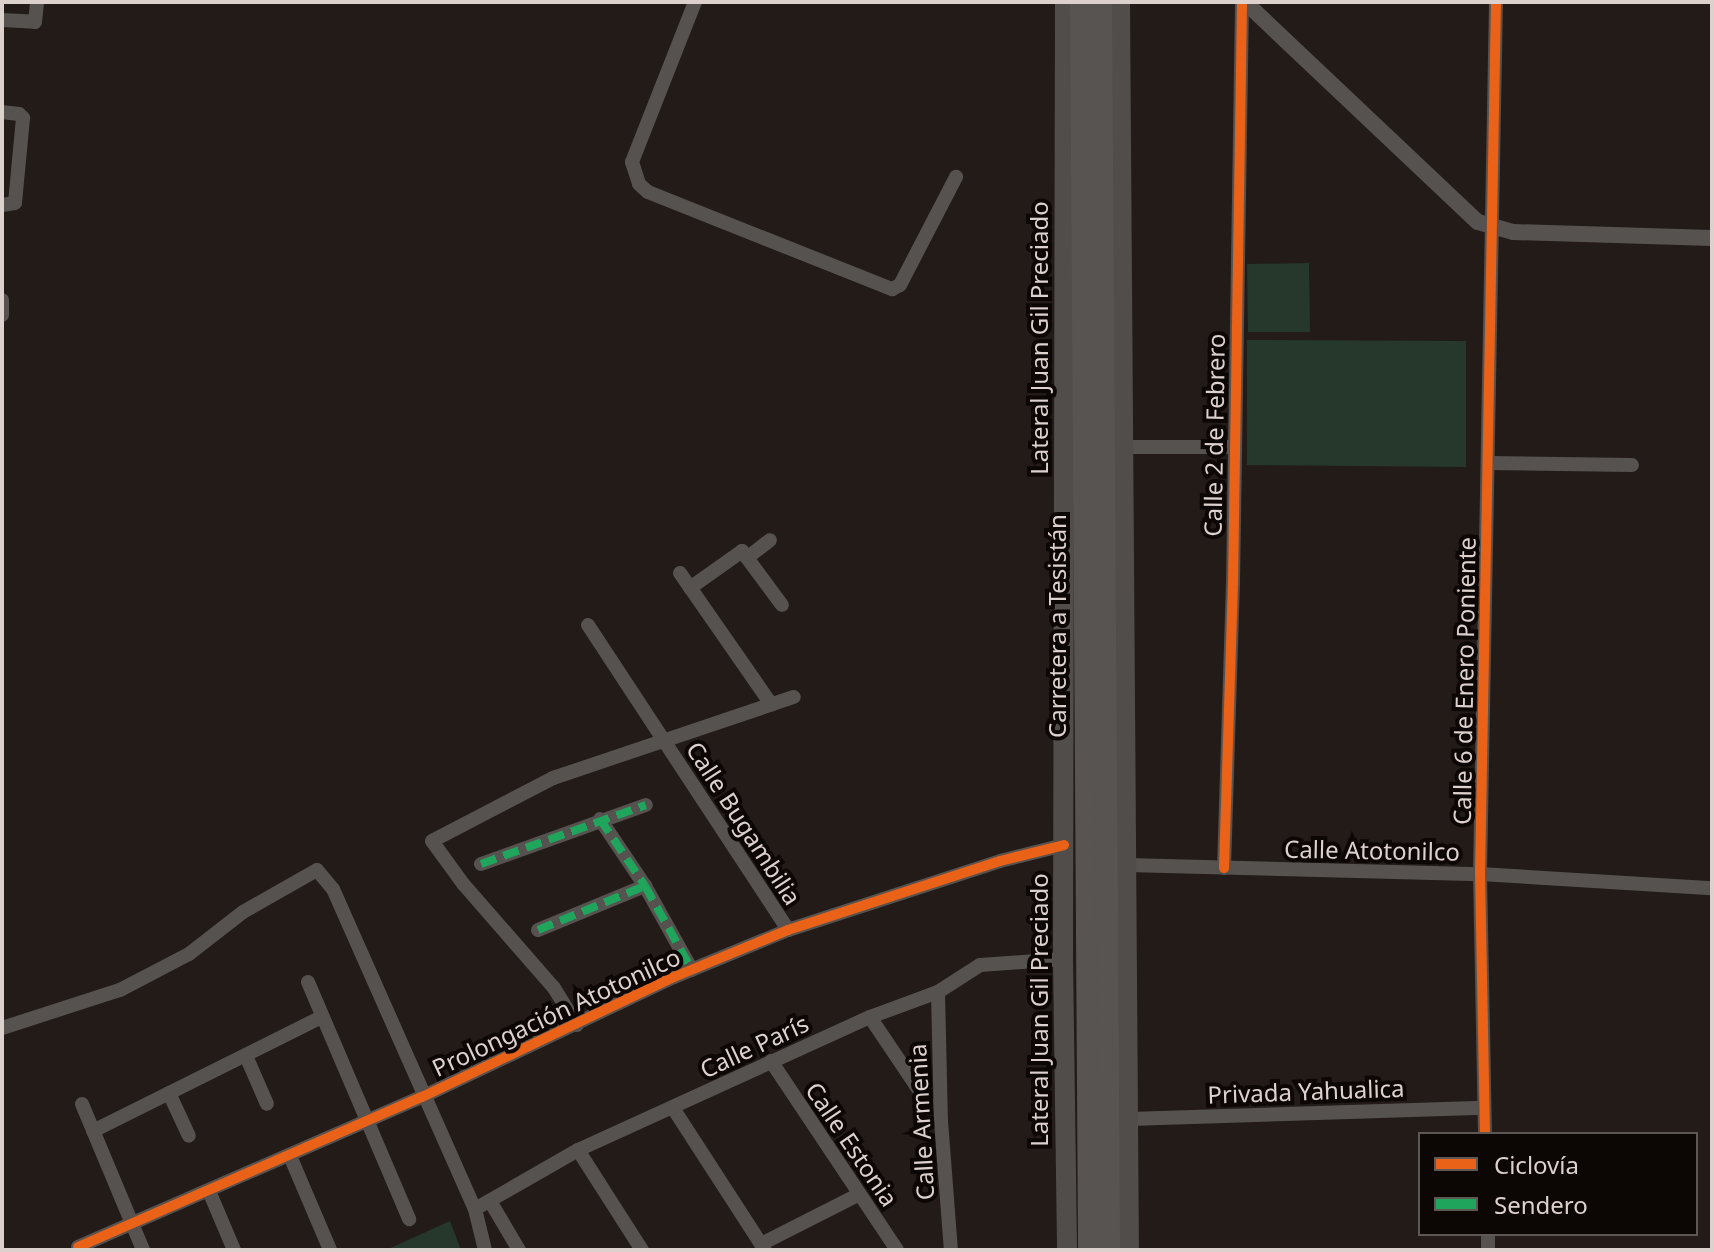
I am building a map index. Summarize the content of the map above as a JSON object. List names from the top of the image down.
{
  "streets": {
    "main road": ["Lateral Juan Gil Preciado", "Carretera a Tesistán"],
    "street": [
      "Calle 2 de Febrero",
      "Calle 6 de Enero Poniente",
      "Calle Bugambilia",
      "Calle Atotonilco",
      "Prolongación Atotonilco",
      "Calle París",
      "Privada Yahualica",
      "Calle Armenia",
      "Calle Estonia"
    ]
  },
  "crossings": [
    ["Lateral Juan Gil Preciado", "Prolongación Atotonilco"],
    ["Lateral Juan Gil Preciado", "Calle París"],
    ["Calle 2 de Febrero", "Calle Atotonilco"],
    ["Calle 6 de Enero Poniente", "Calle Atotonilco"],
    ["Calle 6 de Enero Poniente", "Privada Yahualica"],
    ["Calle Bugambilia", "Prolongación Atotonilco"],
    ["Calle París", "Calle Armenia"],
    ["Calle París", "Calle Estonia"]
  ],
  "legend": ["Ciclovía", "Sendero"]
}
